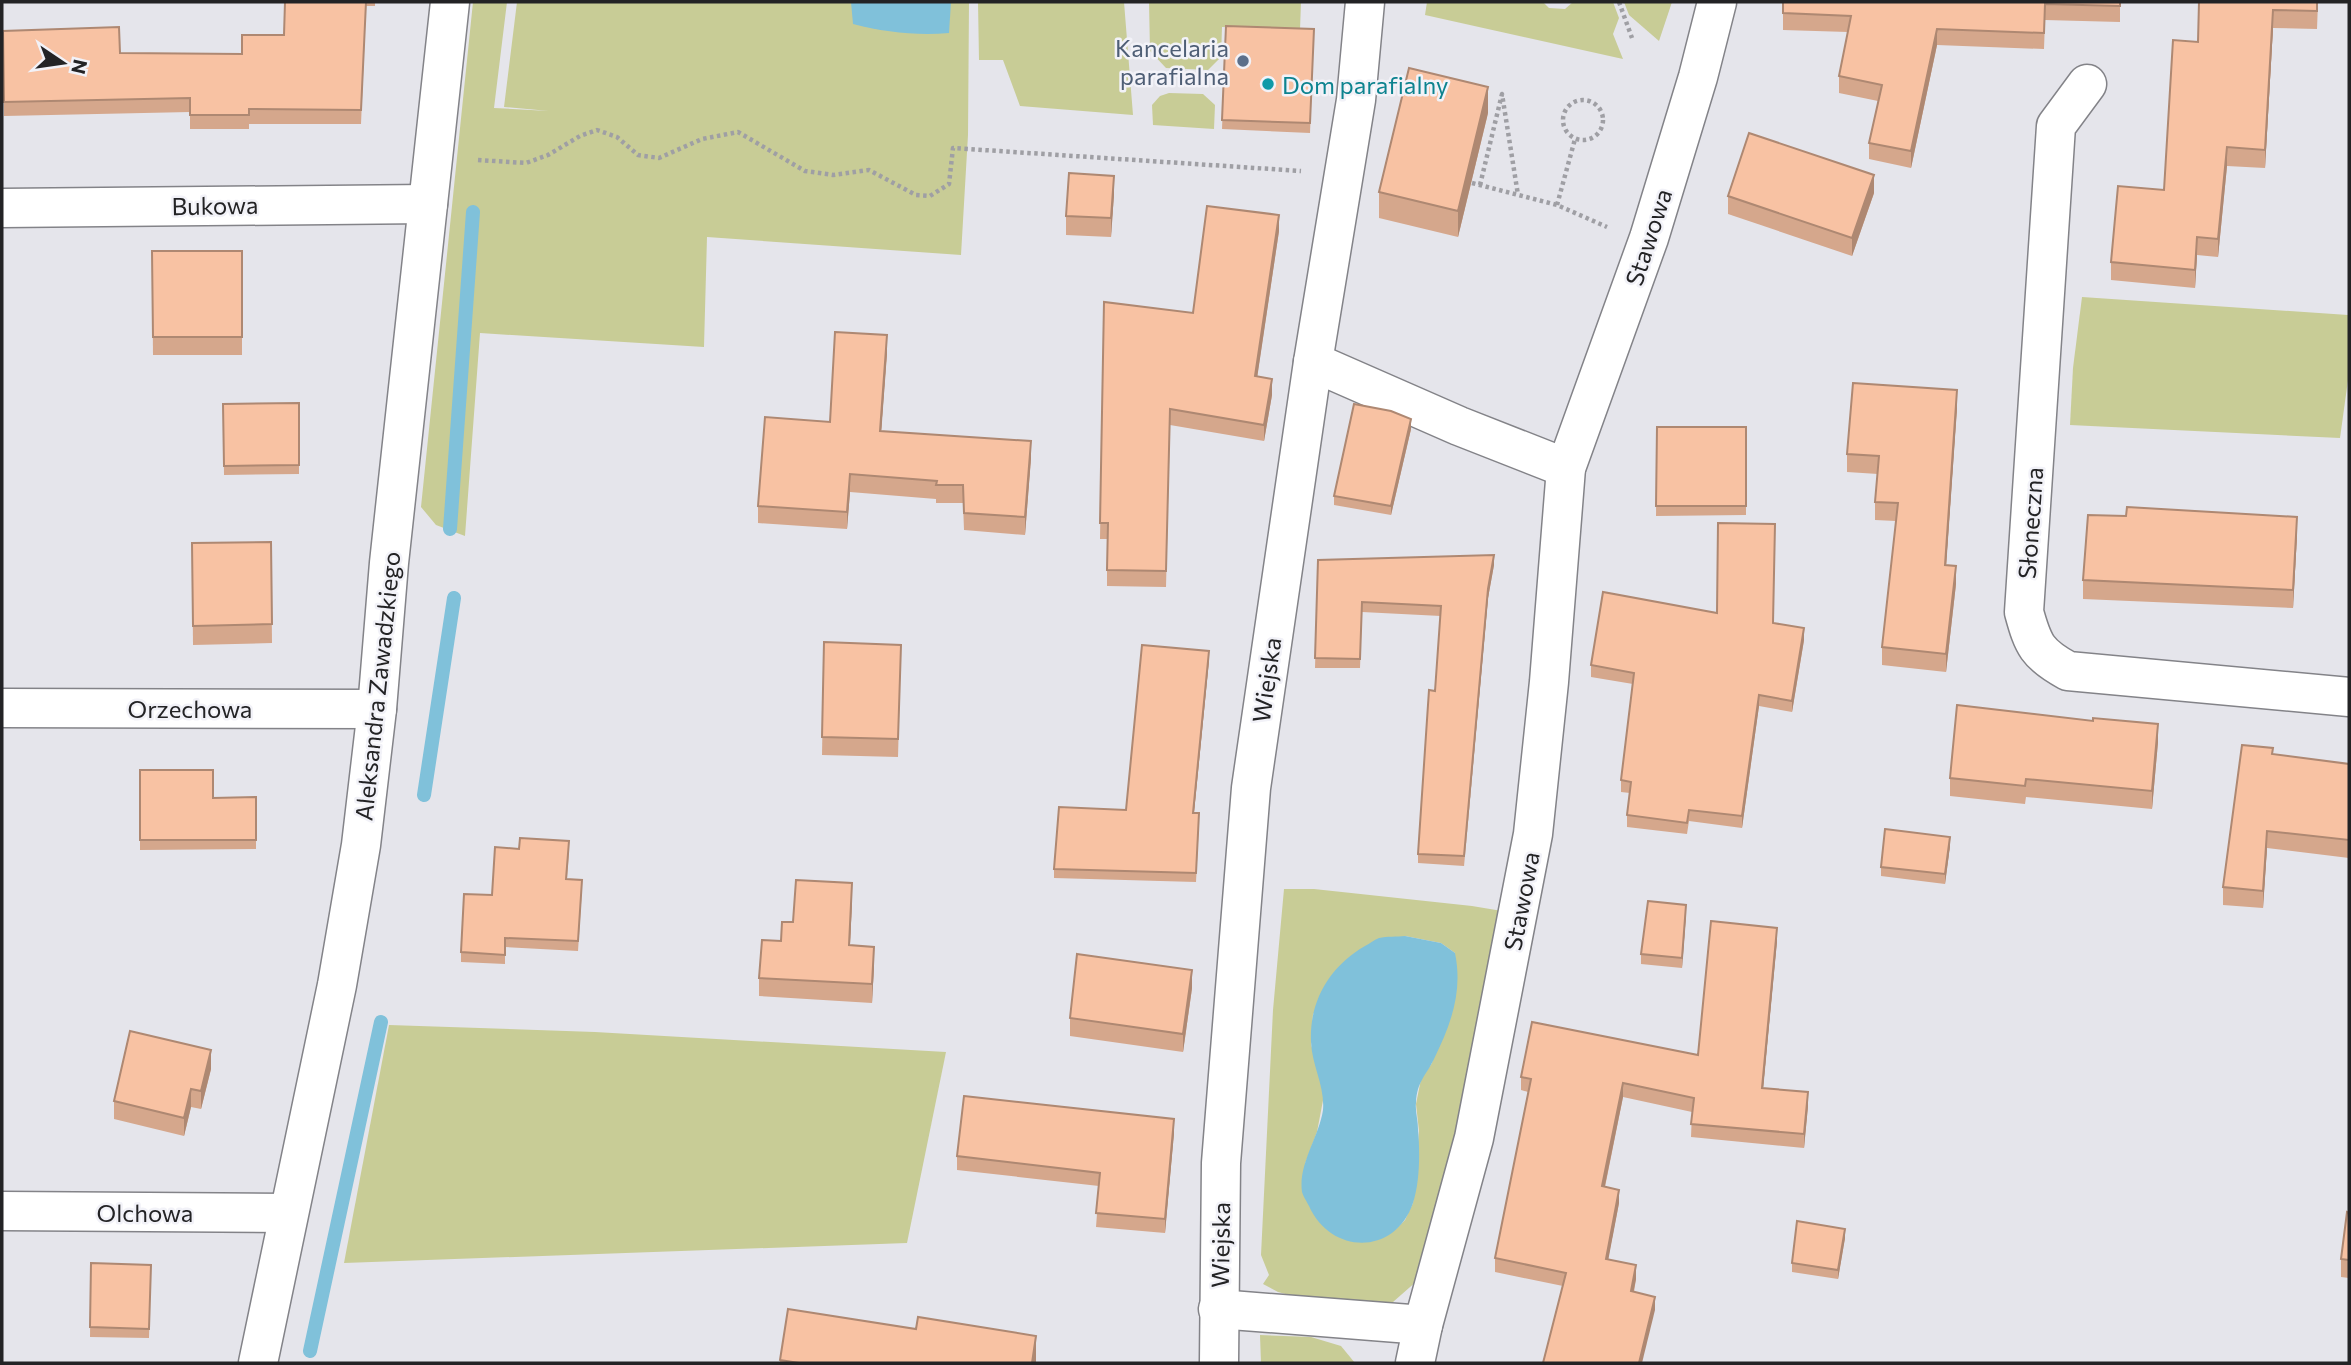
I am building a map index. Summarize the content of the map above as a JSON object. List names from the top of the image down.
{
  "streets": {
    "street": [
      "Bukowa",
      "Stawowa",
      "Słoneczna",
      "Wiejska",
      "Aleksandra Zawadzkiego",
      "Orzechowa",
      "Olchowa"
    ]
  },
  "crossings": [
    ["Bukowa", "Aleksandra Zawadzkiego"],
    ["Aleksandra Zawadzkiego", "Orzechowa"],
    ["Aleksandra Zawadzkiego", "Olchowa"]
  ],
  "places": ["Kancelaria parafialna", "Dom parafialny"],
  "north": "right"
}
